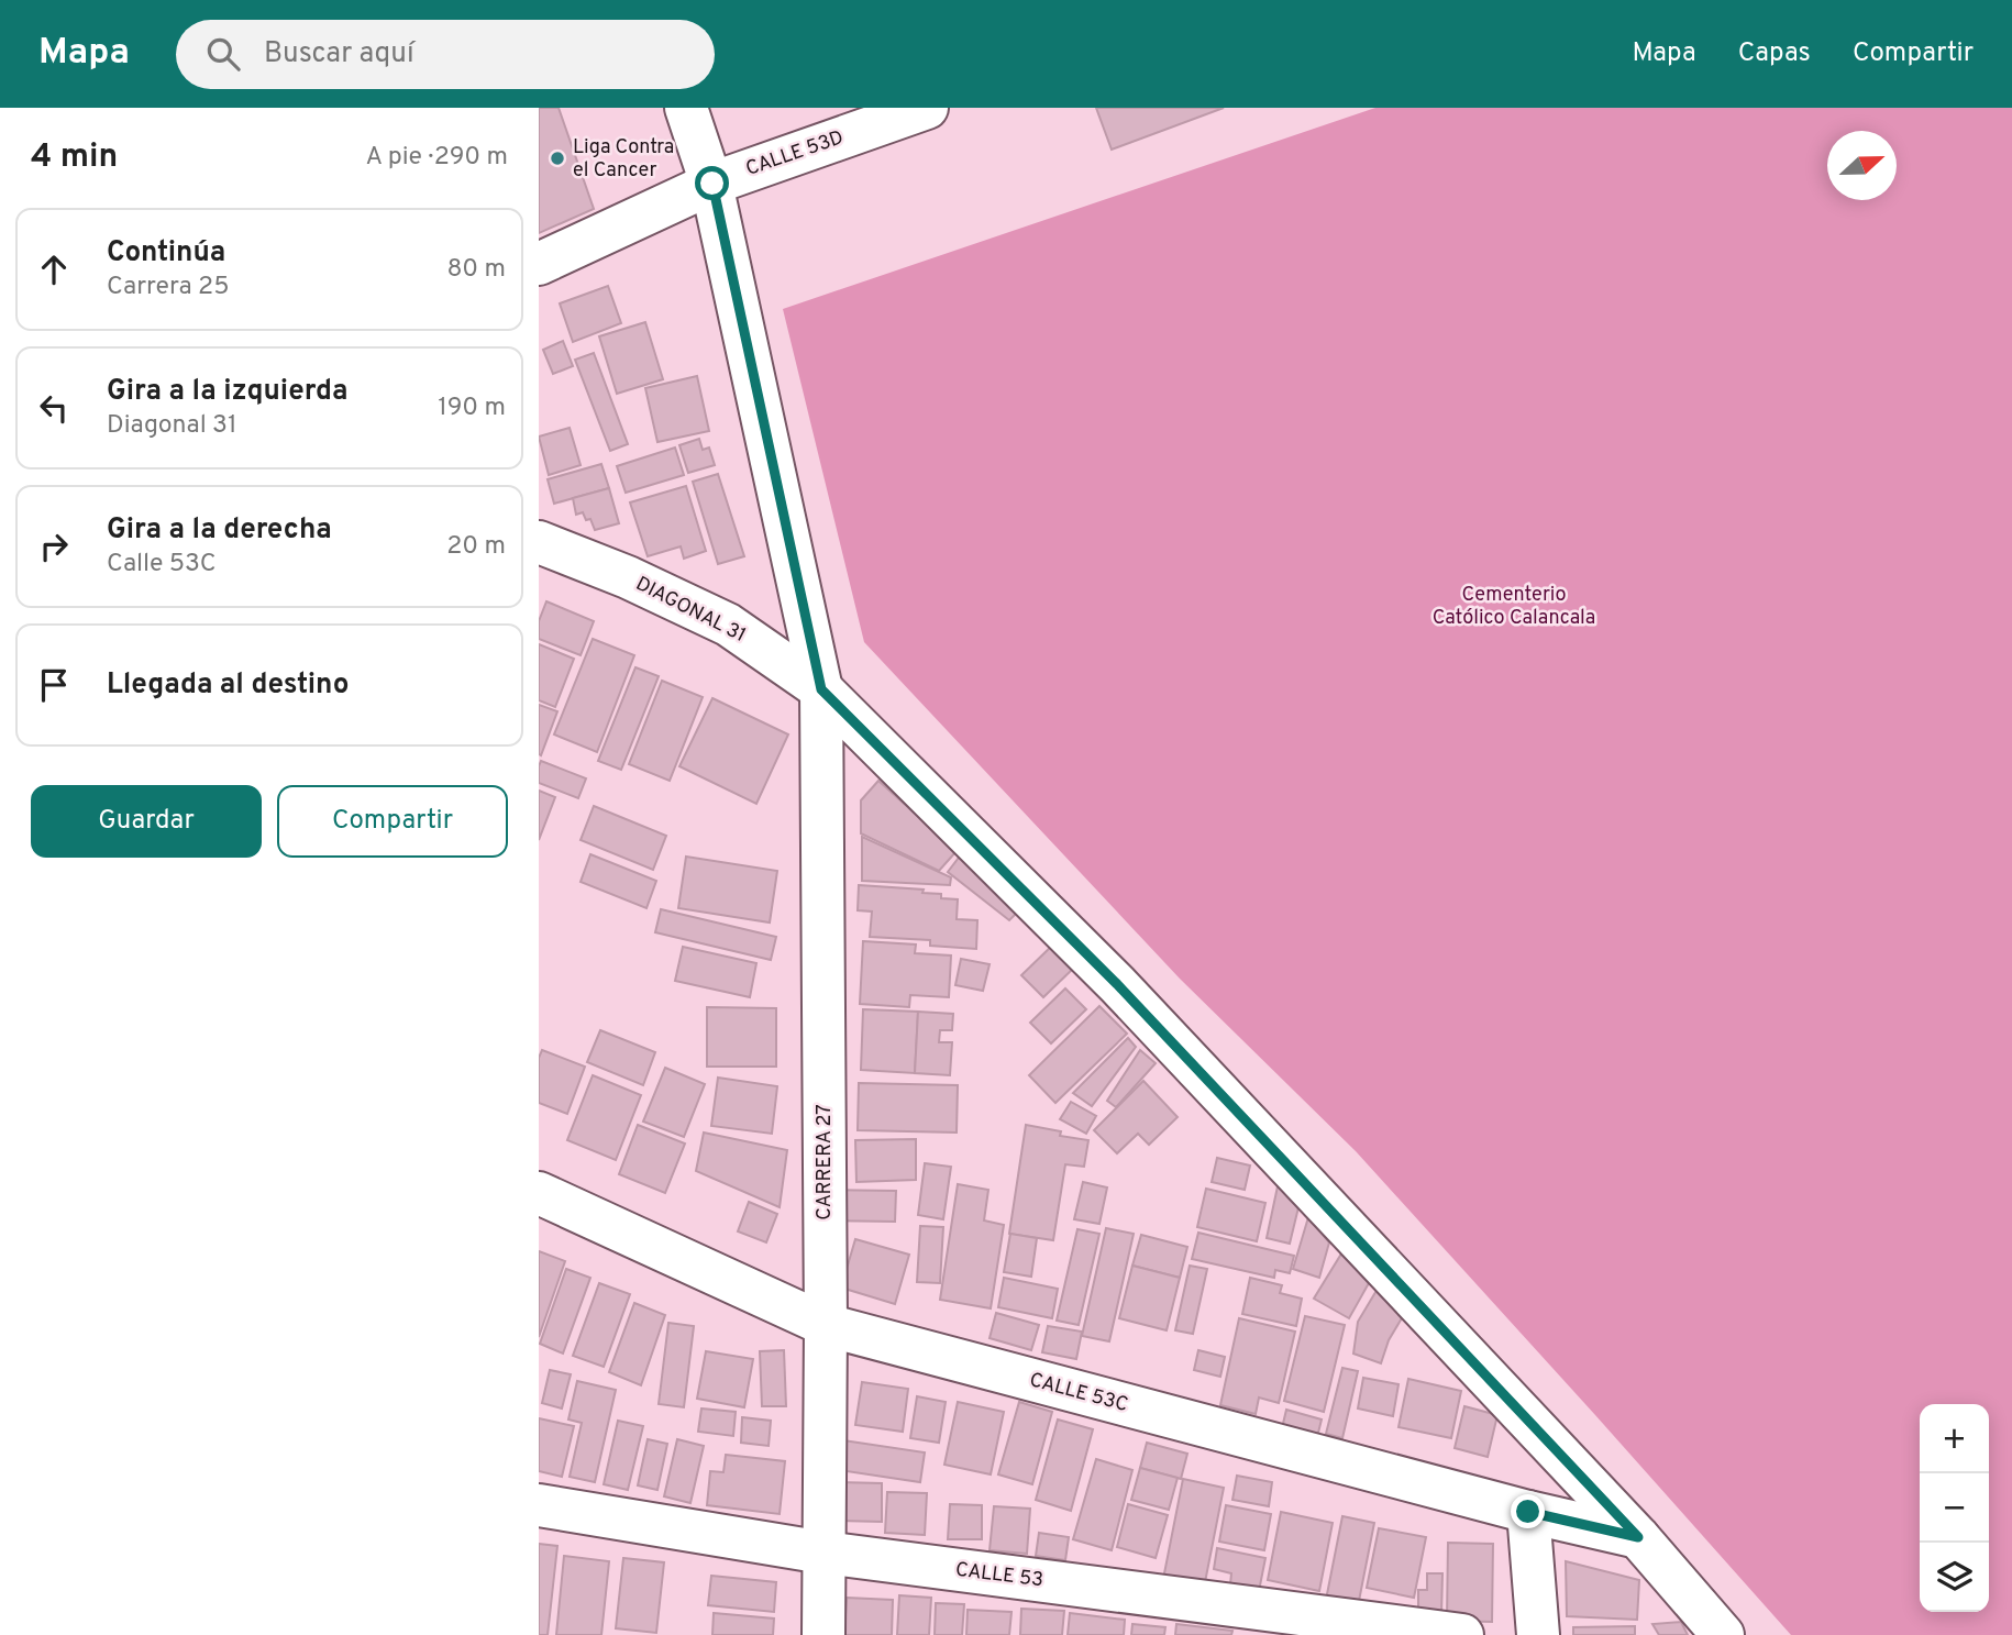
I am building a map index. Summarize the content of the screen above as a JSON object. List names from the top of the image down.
{
  "streets": {
    "street": [
      "CALLE 53D",
      "DIAGONAL 31",
      "CARRERA 27",
      "CALLE 53C",
      "CALLE 53"
    ]
  },
  "crossings": [
    ["CALLE 53D", "CARRERA 27"],
    ["DIAGONAL 31", "CARRERA 27"],
    ["DIAGONAL 31", "CALLE 53C"],
    ["CARRERA 27", "CALLE 53C"],
    ["CARRERA 27", "CALLE 53"]
  ],
  "parks": ["Cementerio Católico Calancala"],
  "places": ["Liga Contra el Cancer"],
  "north": "right",
  "page": {
    "header": "Mapa",
    "search": "Buscar aquí",
    "nav": ["Mapa", "Capas", "Compartir"],
    "heading": ["4 min", "A pie · 290 m"],
    "list": [
      ["Continúa", "Carrera 25", "80 m"],
      ["Gira a la izquierda", "Diagonal 31", "190 m"],
      ["Gira a la derecha", "Calle 53C", "20 m"],
      "Llegada al destino"
    ],
    "buttons": ["Guardar", "Compartir"],
    "map_buttons": ["+", "−"]
  }
}
